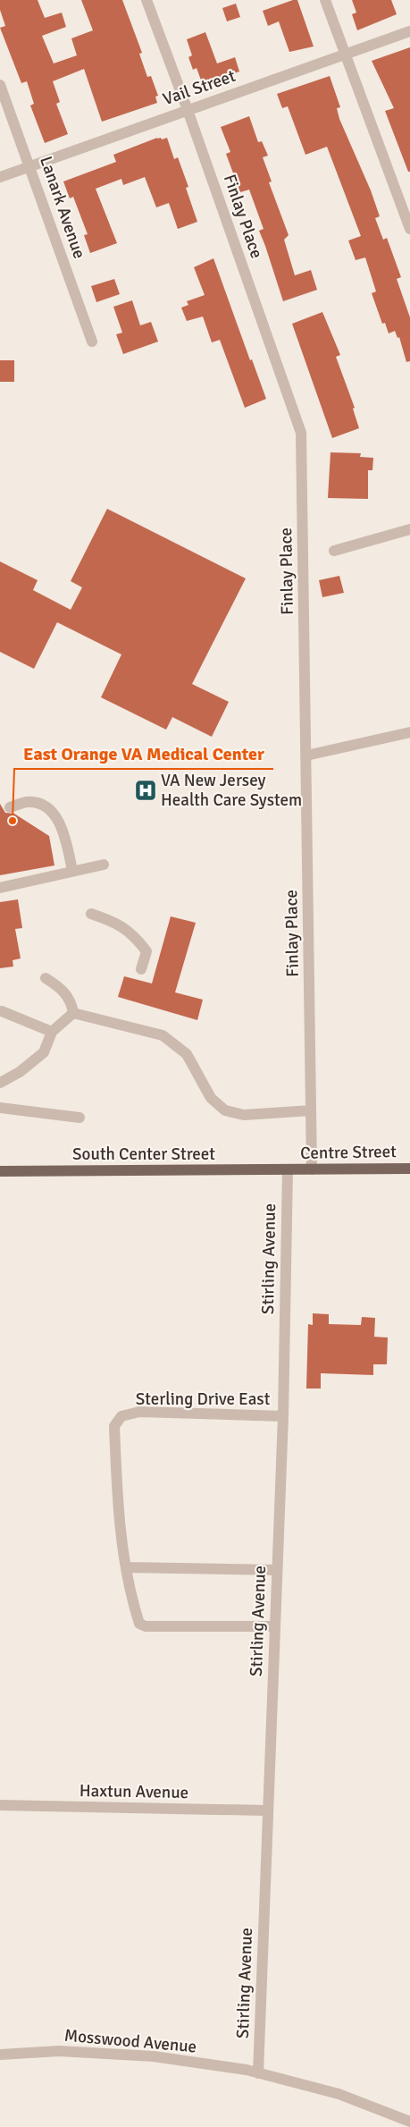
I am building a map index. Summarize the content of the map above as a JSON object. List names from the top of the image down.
{
  "streets": {
    "main road": ["Centre Street", "South Center Street"],
    "street": [
      "Vail Street",
      "Lanark Avenue",
      "Finlay Place",
      "Stirling Avenue",
      "Sterling Drive East",
      "Haxtun Avenue",
      "Mosswood Avenue"
    ]
  },
  "crossings": [
    ["Vail Street", "Lanark Avenue"],
    ["Vail Street", "Finlay Place"],
    ["Finlay Place", "Centre Street"],
    ["Centre Street", "South Center Street"],
    ["Centre Street", "Stirling Avenue"],
    ["South Center Street", "Stirling Avenue"],
    ["Stirling Avenue", "Sterling Drive East"],
    ["Stirling Avenue", "Haxtun Avenue"],
    ["Stirling Avenue", "Mosswood Avenue"]
  ],
  "places": {
    "hospital": ["VA New Jersey Health Care System"],
    "other": ["East Orange VA Medical Center"]
  }
}
